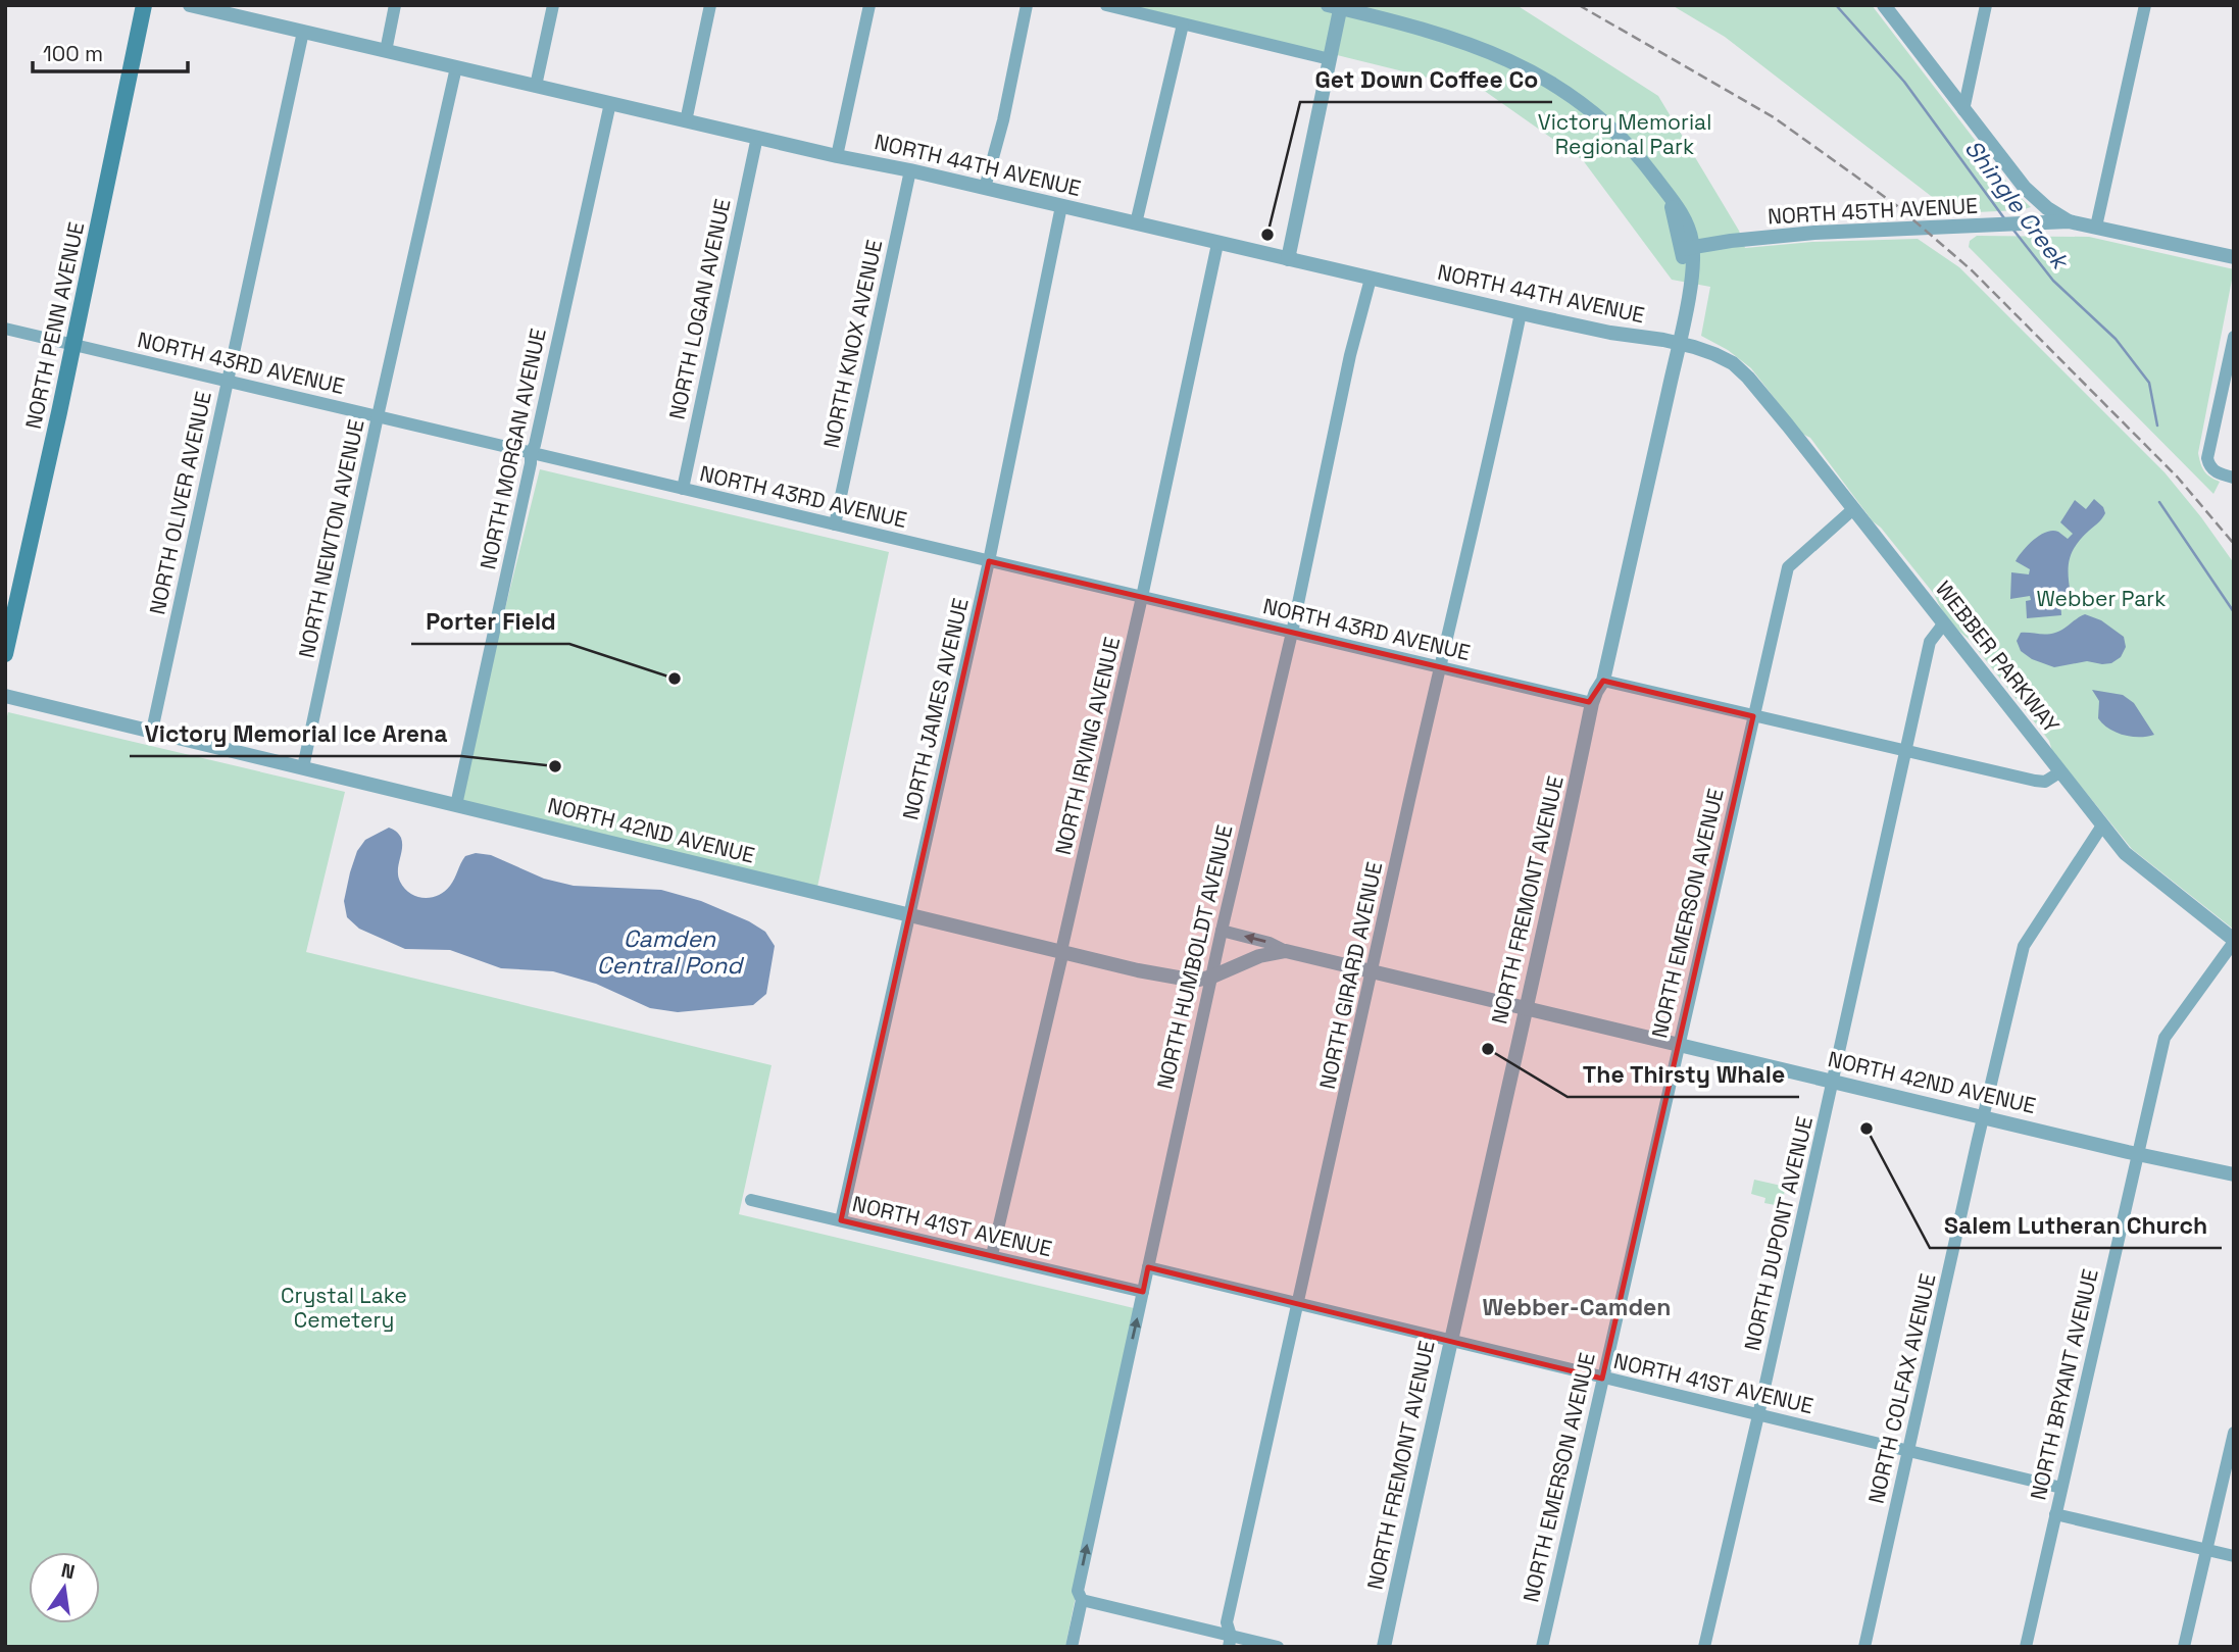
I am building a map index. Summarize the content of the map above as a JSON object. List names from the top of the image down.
{
  "streets": {
    "main road": ["NORTH PENN AVENUE"],
    "street": [
      "NORTH 44TH AVENUE",
      "NORTH 45TH AVENUE",
      "NORTH LOGAN AVENUE",
      "NORTH KNOX AVENUE",
      "NORTH 43RD AVENUE",
      "NORTH MORGAN AVENUE",
      "NORTH OLIVER AVENUE",
      "NORTH NEWTON AVENUE",
      "WEBBER PARKWAY",
      "NORTH JAMES AVENUE",
      "NORTH IRVING AVENUE",
      "NORTH 42ND AVENUE",
      "NORTH FREMONT AVENUE",
      "NORTH EMERSON AVENUE",
      "NORTH HUMBOLDT AVENUE",
      "NORTH GIRARD AVENUE",
      "NORTH 41ST AVENUE",
      "NORTH DUPONT AVENUE",
      "NORTH BRYANT AVENUE",
      "NORTH COLFAX AVENUE"
    ]
  },
  "crossings": [
    ["NORTH 44TH AVENUE", "NORTH LOGAN AVENUE"],
    ["NORTH 44TH AVENUE", "NORTH KNOX AVENUE"],
    ["NORTH 44TH AVENUE", "NORTH MORGAN AVENUE"],
    ["NORTH 44TH AVENUE", "NORTH OLIVER AVENUE"],
    ["NORTH 44TH AVENUE", "NORTH NEWTON AVENUE"],
    ["NORTH 44TH AVENUE", "WEBBER PARKWAY"],
    ["NORTH 44TH AVENUE", "NORTH JAMES AVENUE"],
    ["NORTH 44TH AVENUE", "NORTH IRVING AVENUE"],
    ["NORTH 44TH AVENUE", "NORTH FREMONT AVENUE"],
    ["NORTH 44TH AVENUE", "NORTH HUMBOLDT AVENUE"],
    ["NORTH 44TH AVENUE", "NORTH GIRARD AVENUE"],
    ["NORTH 45TH AVENUE", "NORTH FREMONT AVENUE"],
    ["NORTH LOGAN AVENUE", "NORTH 43RD AVENUE"],
    ["NORTH PENN AVENUE", "NORTH 43RD AVENUE"],
    ["NORTH KNOX AVENUE", "NORTH 43RD AVENUE"],
    ["NORTH 43RD AVENUE", "NORTH MORGAN AVENUE"],
    ["NORTH 43RD AVENUE", "NORTH OLIVER AVENUE"],
    ["NORTH 43RD AVENUE", "NORTH NEWTON AVENUE"],
    ["NORTH 43RD AVENUE", "NORTH JAMES AVENUE"],
    ["NORTH 43RD AVENUE", "NORTH IRVING AVENUE"],
    ["NORTH 43RD AVENUE", "NORTH FREMONT AVENUE"],
    ["NORTH 43RD AVENUE", "NORTH HUMBOLDT AVENUE"],
    ["NORTH 43RD AVENUE", "NORTH GIRARD AVENUE"],
    ["NORTH MORGAN AVENUE", "NORTH 42ND AVENUE"],
    ["NORTH OLIVER AVENUE", "NORTH 42ND AVENUE"],
    ["NORTH NEWTON AVENUE", "NORTH 42ND AVENUE"],
    ["WEBBER PARKWAY", "NORTH EMERSON AVENUE"],
    ["WEBBER PARKWAY", "NORTH DUPONT AVENUE"],
    ["WEBBER PARKWAY", "NORTH BRYANT AVENUE"],
    ["WEBBER PARKWAY", "NORTH COLFAX AVENUE"],
    ["NORTH JAMES AVENUE", "NORTH 42ND AVENUE"],
    ["NORTH JAMES AVENUE", "NORTH 41ST AVENUE"],
    ["NORTH IRVING AVENUE", "NORTH 42ND AVENUE"],
    ["NORTH IRVING AVENUE", "NORTH 41ST AVENUE"],
    ["NORTH 42ND AVENUE", "NORTH FREMONT AVENUE"],
    ["NORTH 42ND AVENUE", "NORTH EMERSON AVENUE"],
    ["NORTH 42ND AVENUE", "NORTH HUMBOLDT AVENUE"],
    ["NORTH 42ND AVENUE", "NORTH GIRARD AVENUE"],
    ["NORTH 42ND AVENUE", "NORTH DUPONT AVENUE"],
    ["NORTH 42ND AVENUE", "NORTH BRYANT AVENUE"],
    ["NORTH 42ND AVENUE", "NORTH COLFAX AVENUE"],
    ["NORTH FREMONT AVENUE", "NORTH 41ST AVENUE"],
    ["NORTH EMERSON AVENUE", "NORTH 41ST AVENUE"],
    ["NORTH HUMBOLDT AVENUE", "NORTH 41ST AVENUE"],
    ["NORTH GIRARD AVENUE", "NORTH 41ST AVENUE"],
    ["NORTH 41ST AVENUE", "NORTH DUPONT AVENUE"],
    ["NORTH 41ST AVENUE", "NORTH BRYANT AVENUE"],
    ["NORTH 41ST AVENUE", "NORTH COLFAX AVENUE"]
  ],
  "districts": ["Webber-Camden"],
  "water": ["Shingle Creek", "Camden Central Pond"],
  "parks": ["Victory Memorial Regional Park", "Webber Park", "Crystal Lake Cemetery"],
  "places": [
    "Get Down Coffee Co",
    "Porter Field",
    "Victory Memorial Ice Arena",
    "The Thirsty Whale",
    "Salem Lutheran Church"
  ],
  "scale_bar": "100 m",
  "north": "top"
}
